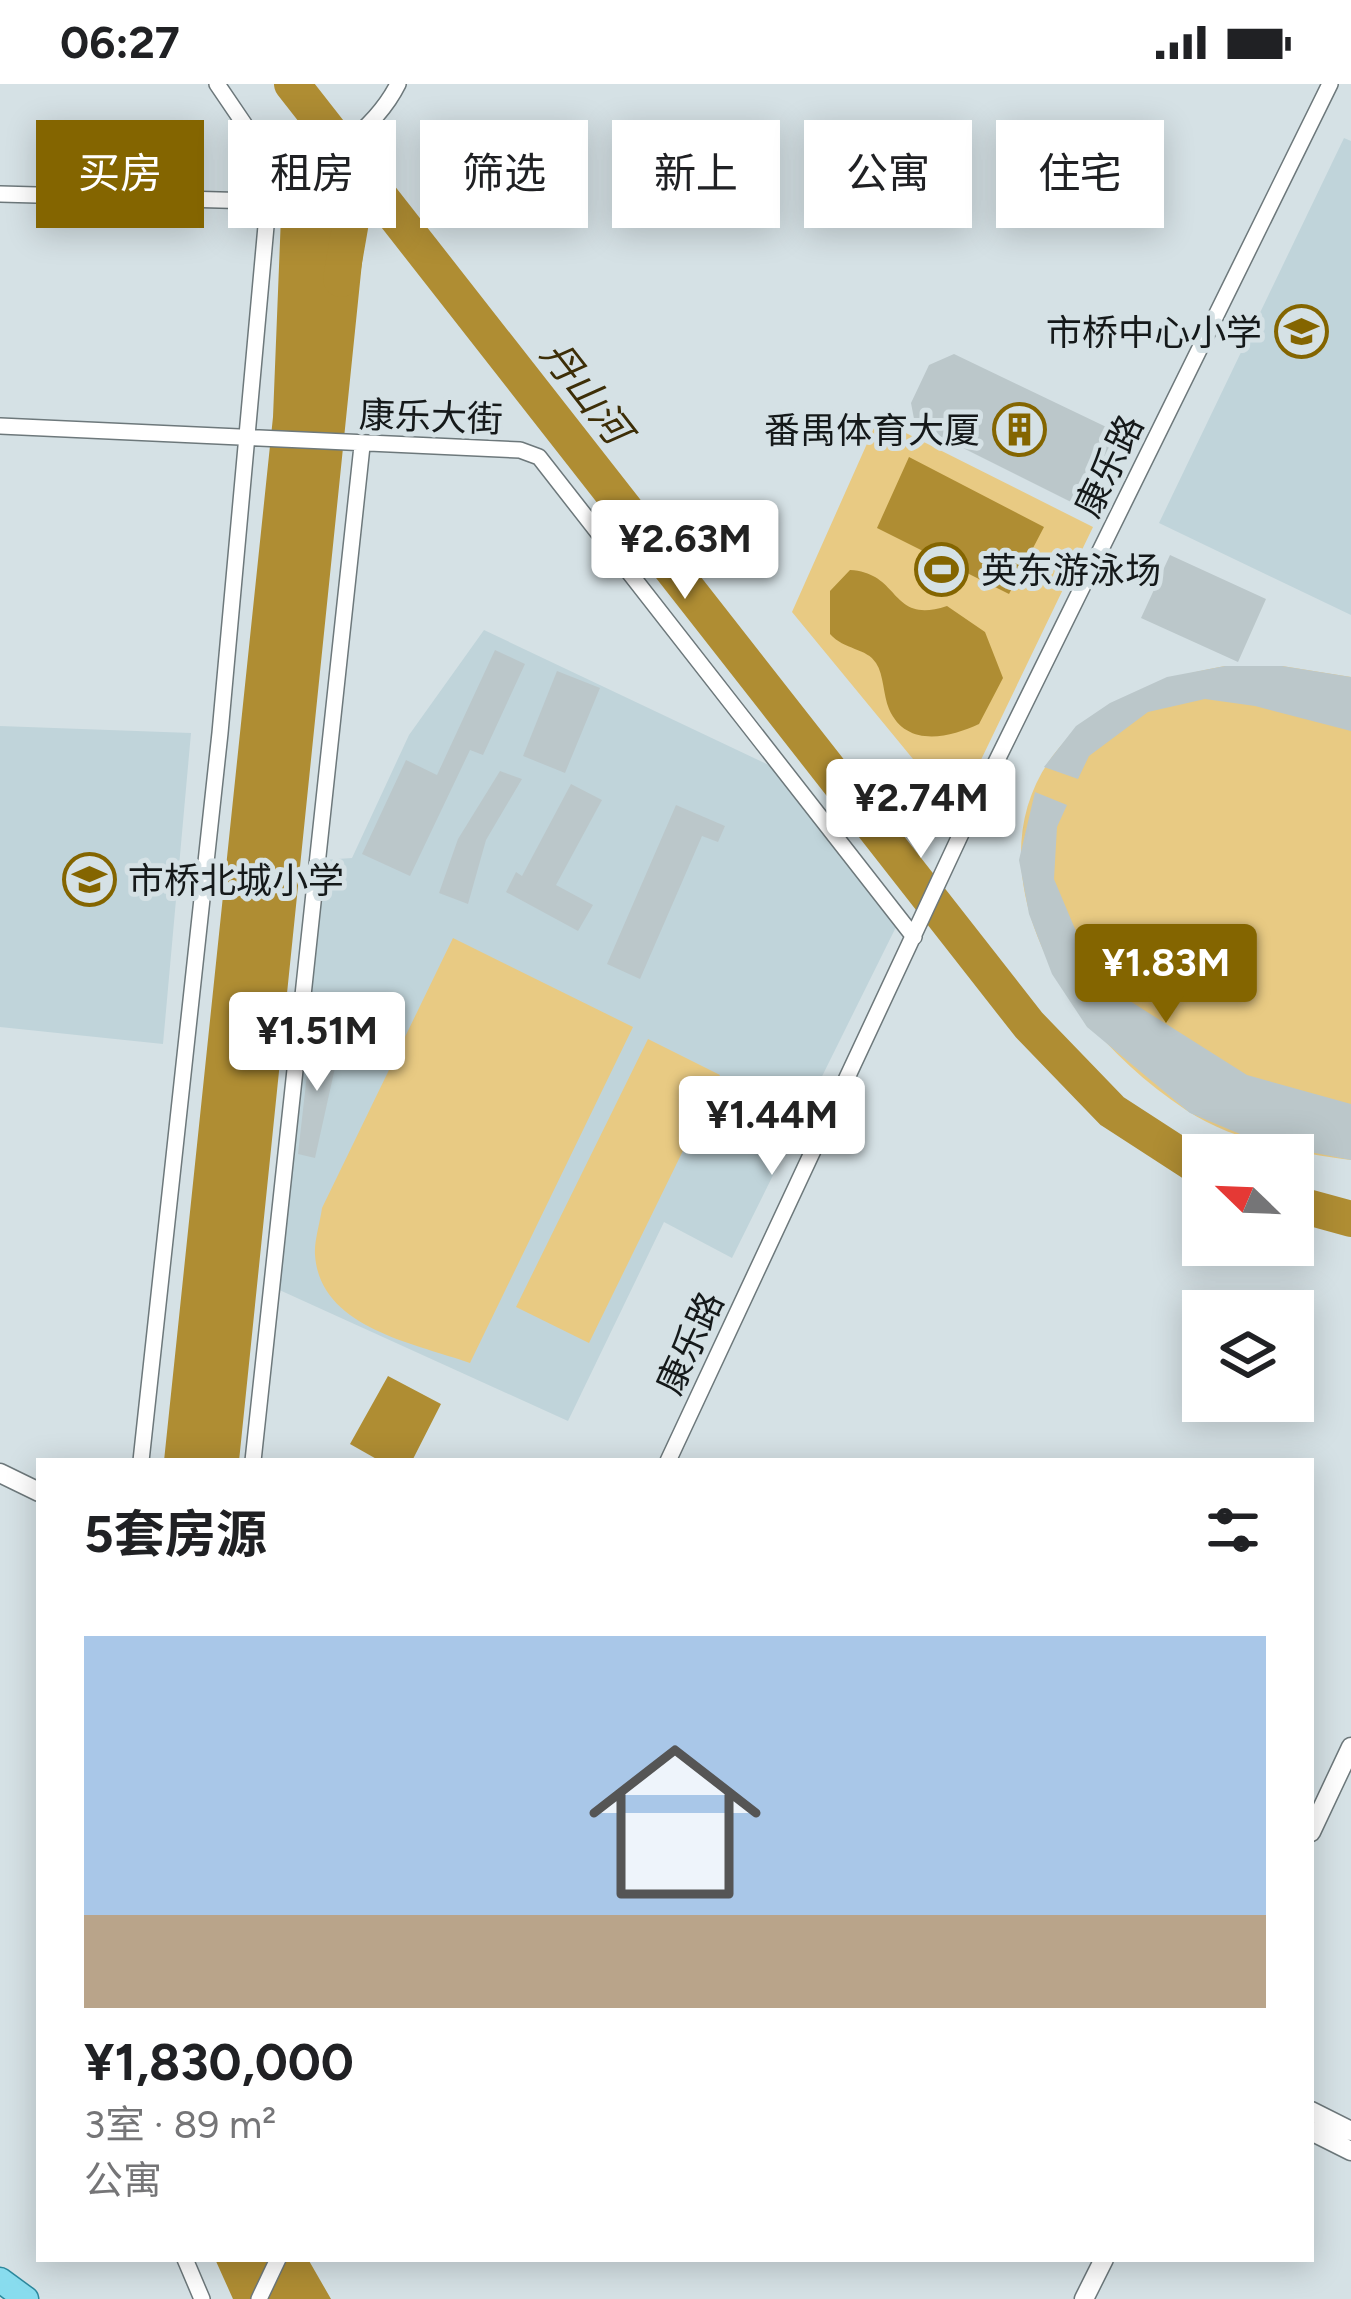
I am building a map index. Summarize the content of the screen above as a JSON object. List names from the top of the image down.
{
  "streets": {
    "street": ["康乐大街", "康乐路"]
  },
  "crossings": [
    ["康乐大街", "康乐路"]
  ],
  "water": ["丹山河"],
  "places": {
    "school or university": ["市桥中心小学", "市桥北城小学"],
    "building": ["番禺体育大厦"],
    "sports": ["英东游泳场"]
  },
  "north": "top left",
  "page": {
    "status": "06:27",
    "chip": [
      "买房",
      "租房",
      "筛选",
      "新上",
      "公寓",
      "住宅"
    ],
    "price": [
      "¥2.63M",
      "¥2.74M",
      "¥1.83M",
      "¥1.51M",
      "¥1.44M"
    ],
    "heading": "5套房源",
    "list": [
      {
        "name": "¥1,830,000",
        "note": "3室 · 89 m² · 公寓"
      }
    ]
  }
}
